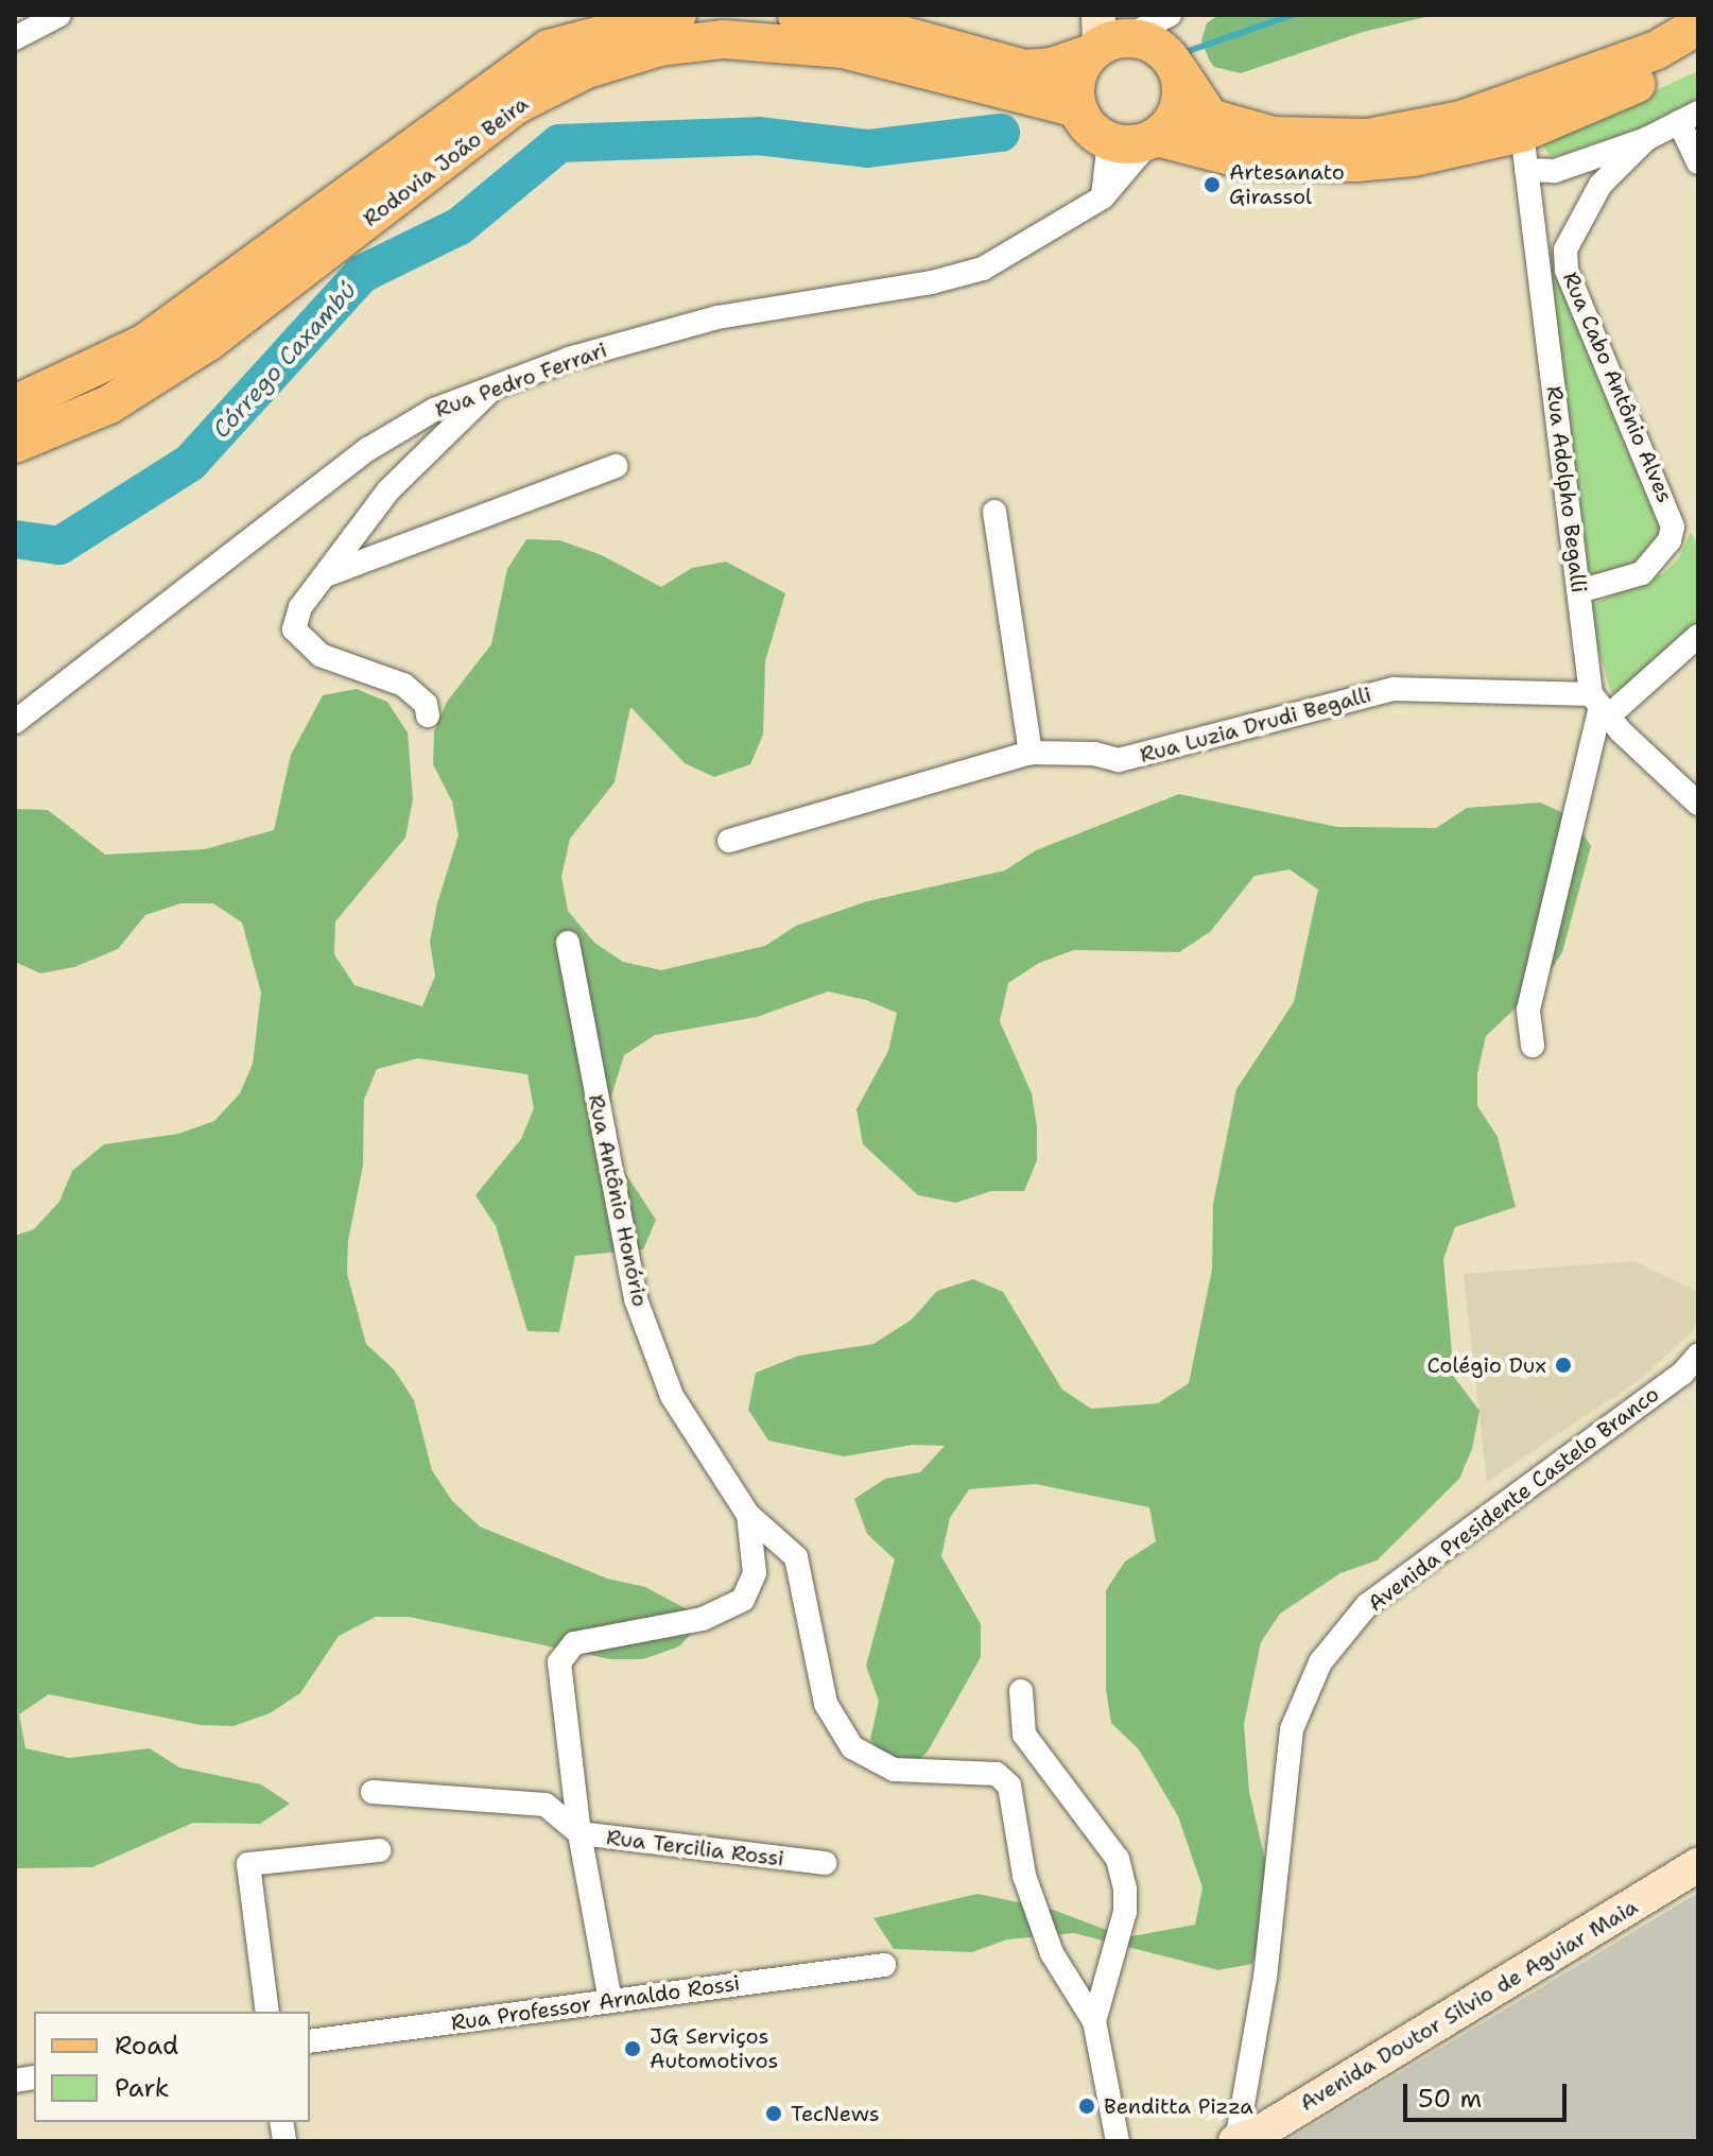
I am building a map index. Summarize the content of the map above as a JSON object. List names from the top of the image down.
{
  "streets": {
    "main road": ["Rodovia João Beira", "Avenida Doutor Silvio de Aguiar Maia"],
    "street": [
      "Rua Pedro Ferrari",
      "Rua Cabo Antônio Alves",
      "Rua Adolpho Begalli",
      "Rua Luzia Drudi Begalli",
      "Rua Antônio Honório",
      "Avenida Presidente Castelo Branco",
      "Rua Tercilia Rossi",
      "Rua Professor Arnaldo Rossi"
    ]
  },
  "crossings": [
    ["Rodovia João Beira", "Rua Pedro Ferrari"],
    ["Rua Cabo Antônio Alves", "Rua Adolpho Begalli"],
    ["Rua Adolpho Begalli", "Rua Luzia Drudi Begalli"],
    ["Rua Antônio Honório", "Rua Tercilia Rossi"],
    ["Rua Antônio Honório", "Rua Professor Arnaldo Rossi"],
    ["Avenida Presidente Castelo Branco", "Avenida Doutor Silvio de Aguiar Maia"]
  ],
  "water": ["Córrego Caxambú"],
  "places": [
    "Artesanato Girassol",
    "Colégio Dux",
    "JG Serviços Automotivos",
    "Benditta Pizza",
    "TecNews"
  ],
  "legend": ["Road", "Park"],
  "scale_bar": "50 m"
}
